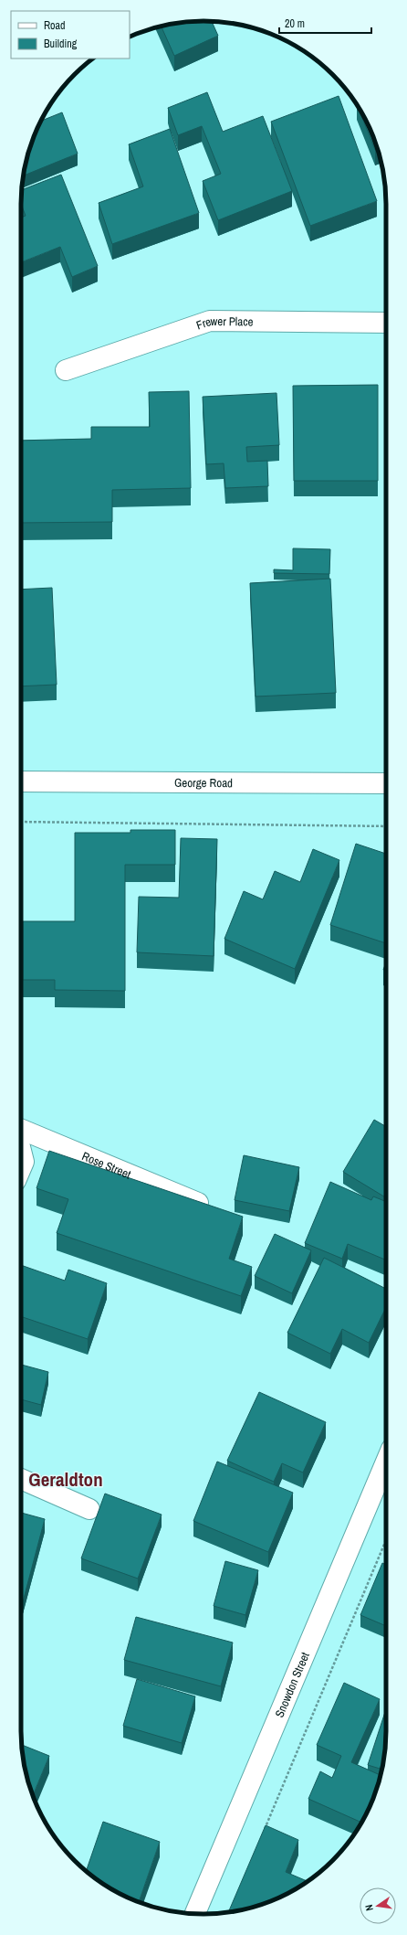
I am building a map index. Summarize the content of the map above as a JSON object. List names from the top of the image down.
{
  "streets": {
    "street": [
      "Frewer Place",
      "George Road",
      "Rose Street",
      "Snowdon Street"
    ]
  },
  "districts": ["Geraldton"],
  "legend": ["Road", "Building"],
  "scale_bar": "20 m",
  "north": "left"
}
